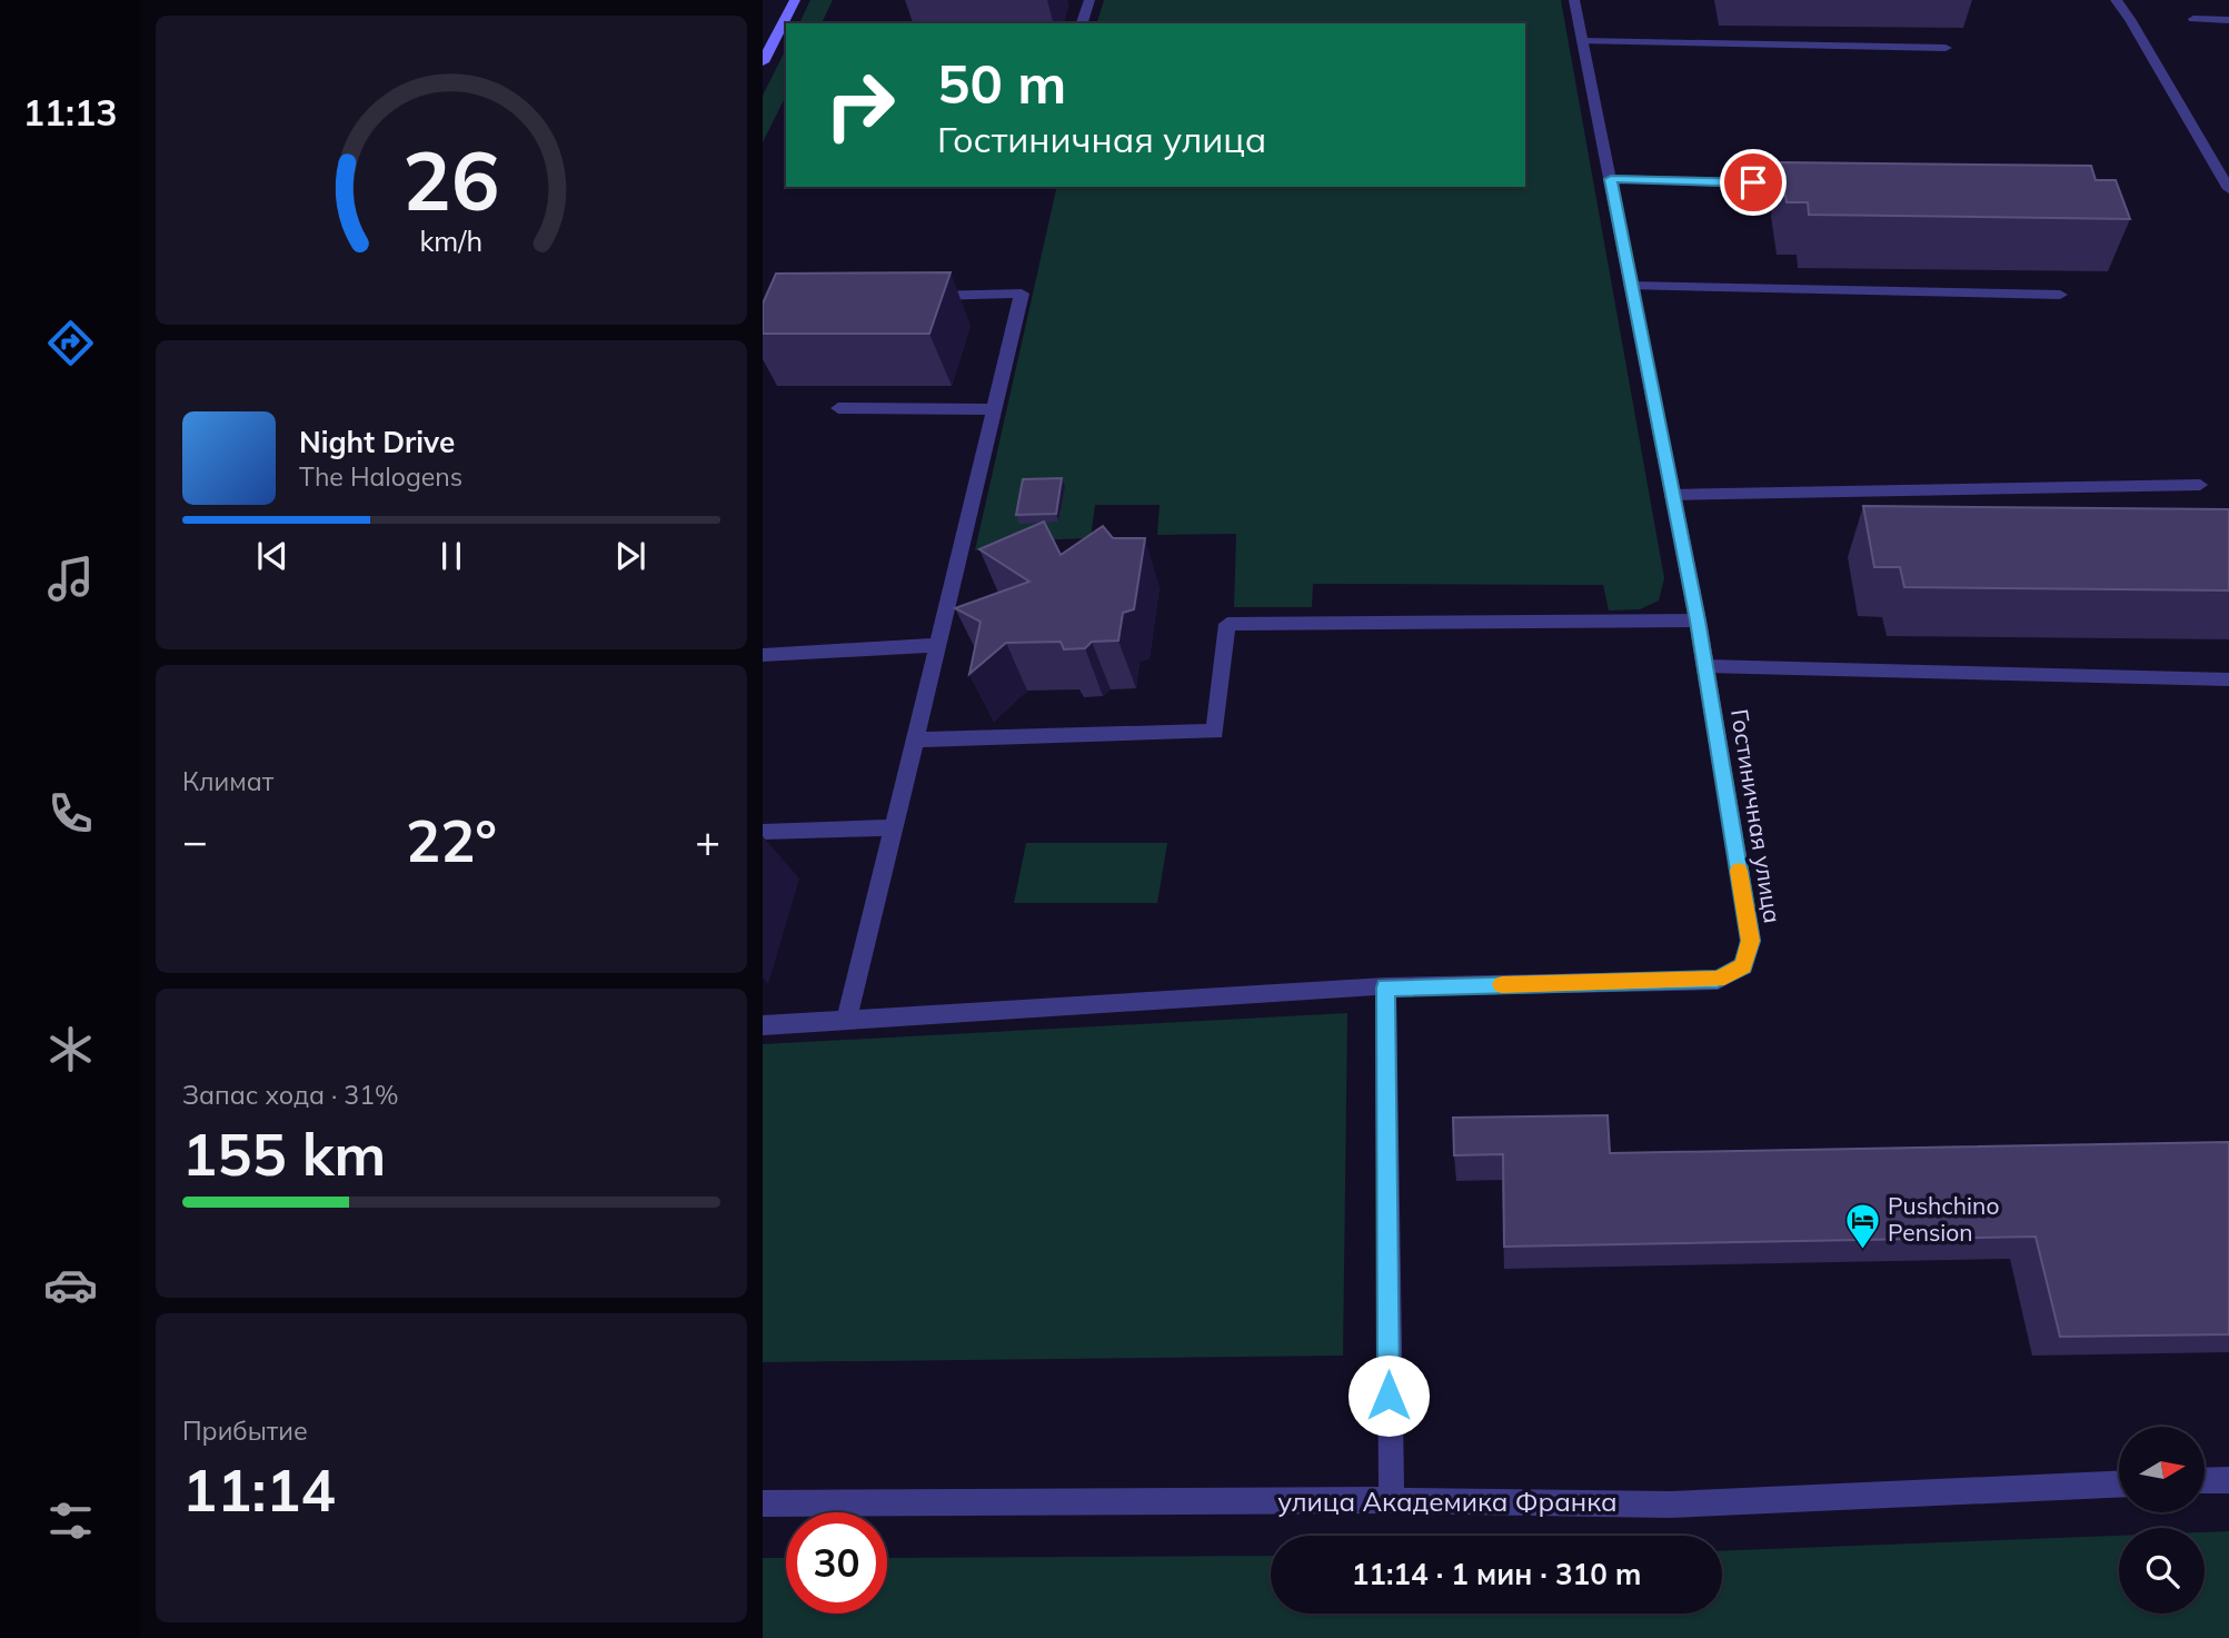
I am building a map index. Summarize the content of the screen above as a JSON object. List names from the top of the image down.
{
  "streets": {
    "street": ["Гостиничная улица", "улица Академика Франка"]
  },
  "places": {
    "hotel": ["Pushchino Pension"]
  },
  "north": "right",
  "page": {
    "tabs": "11:13",
    "turn": ["50 m", "Гостиничная улица"],
    "song": ["Night Drive", "The Halogens"],
    "tile": [
      "Климат",
      ["Запас хода · 31%", "155 km"],
      ["Прибытие", "11:14"]
    ],
    "heat": ["−", "22°", "+"],
    "limit": "30",
    "trip": "11:14 · 1 мин · 310 m",
    "gauge": ["26", "km/h"]
  }
}
